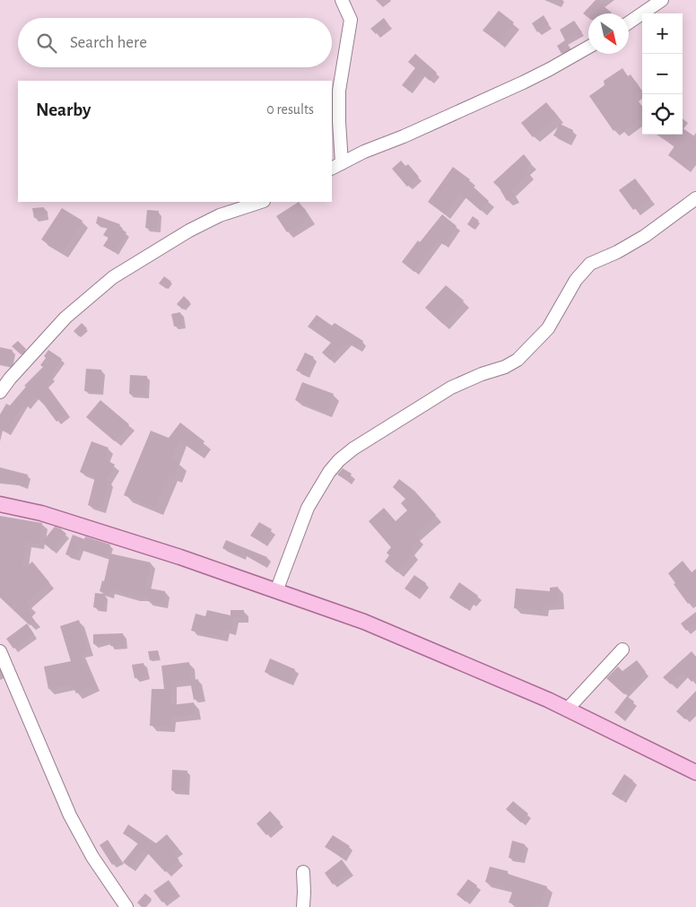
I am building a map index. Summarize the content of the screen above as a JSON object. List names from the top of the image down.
{
  "north": "bottom right",
  "page": {
    "map_buttons": ["+", "−"],
    "search": "Search here",
    "heading": ["Nearby", "0 results"]
  }
}
